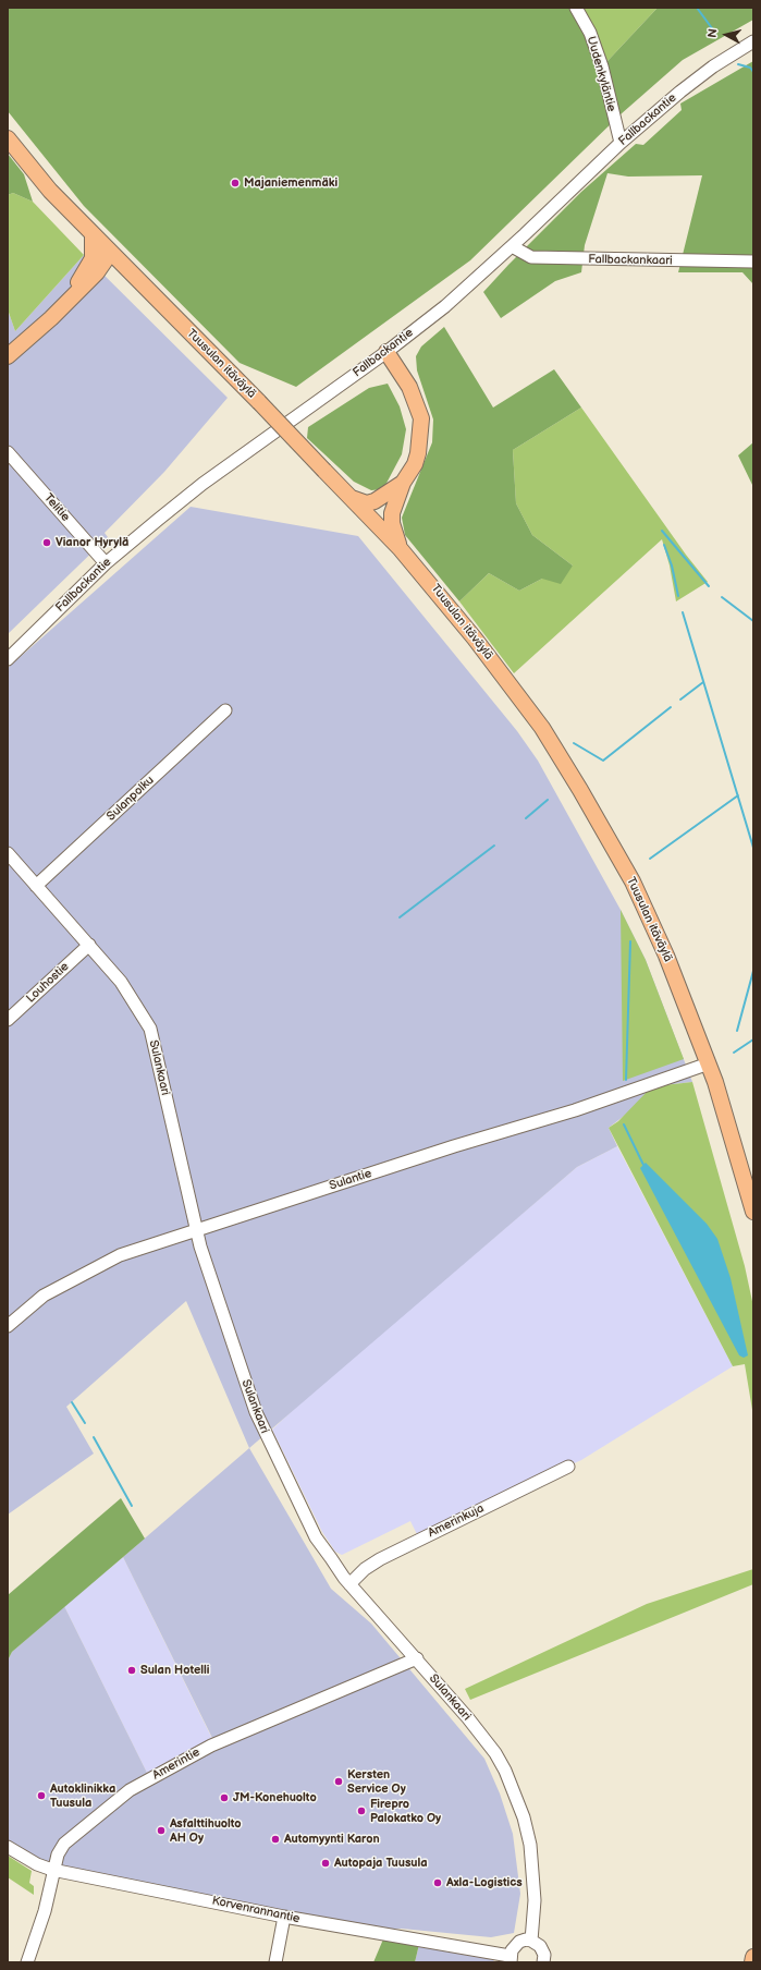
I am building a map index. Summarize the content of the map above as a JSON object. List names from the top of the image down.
{
  "streets": {
    "main road": ["Tuusulan itäväylä"],
    "street": [
      "Uudenkyläntie",
      "Fallbackantie",
      "Fallbackankaari",
      "Telitie",
      "Sulanpolku",
      "Louhostie",
      "Sulankaari",
      "Sulantie",
      "Amerinkuja",
      "Amerintie",
      "Korvenrannantie"
    ]
  },
  "crossings": [
    ["Uudenkyläntie", "Fallbackantie"],
    ["Fallbackantie", "Fallbackankaari"],
    ["Fallbackantie", "Telitie"],
    ["Tuusulan itäväylä", "Sulantie"],
    ["Sulanpolku", "Sulankaari"],
    ["Louhostie", "Sulankaari"],
    ["Sulankaari", "Sulantie"],
    ["Sulankaari", "Amerinkuja"],
    ["Sulankaari", "Amerintie"],
    ["Amerintie", "Korvenrannantie"]
  ],
  "places": [
    "Majaniemenmäki",
    "Vianor Hyrylä",
    "Sulan Hotelli",
    "Kersten Service Oy",
    "Autoklinikka Tuusula",
    "JM-Konehuolto",
    "Firepro Palokatko Oy",
    "Asfalttihuolto AH Oy",
    "Automyynti Karon",
    "Autopaja Tuusula",
    "Axla-Logistics"
  ],
  "north": "left"
}
